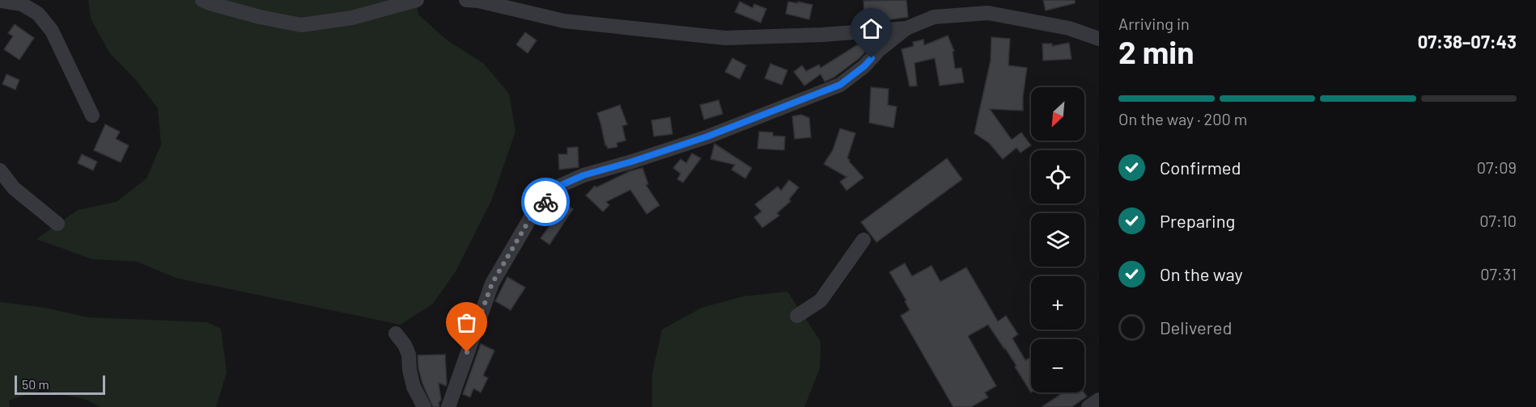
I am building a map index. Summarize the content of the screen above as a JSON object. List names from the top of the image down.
{
  "scale_bar": "50 m",
  "north": "bottom left",
  "page": {
    "heading": ["2 min", "Arriving in", "07:38–07:43"],
    "bar": "On the way · 200 m",
    "map_buttons": ["+", "−"],
    "list": [
      ["Confirmed", "07:09"],
      ["Preparing", "07:10"],
      ["On the way", "07:31"],
      "Delivered"
    ],
    "scale": "50 m"
  }
}
